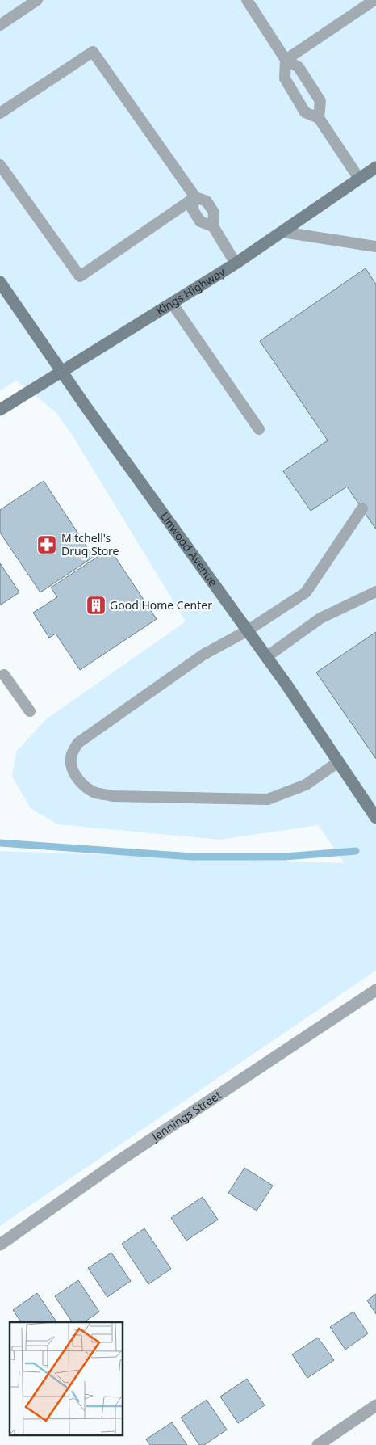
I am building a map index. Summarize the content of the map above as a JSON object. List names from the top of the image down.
{
  "streets": {
    "main road": ["Kings Highway", "Linwood Avenue"],
    "street": ["Jennings Street"]
  },
  "crossings": [
    ["Kings Highway", "Linwood Avenue"]
  ],
  "places": {
    "pharmacy": ["Mitchell's Drug Store"],
    "building": ["Good Home Center"]
  }
}
